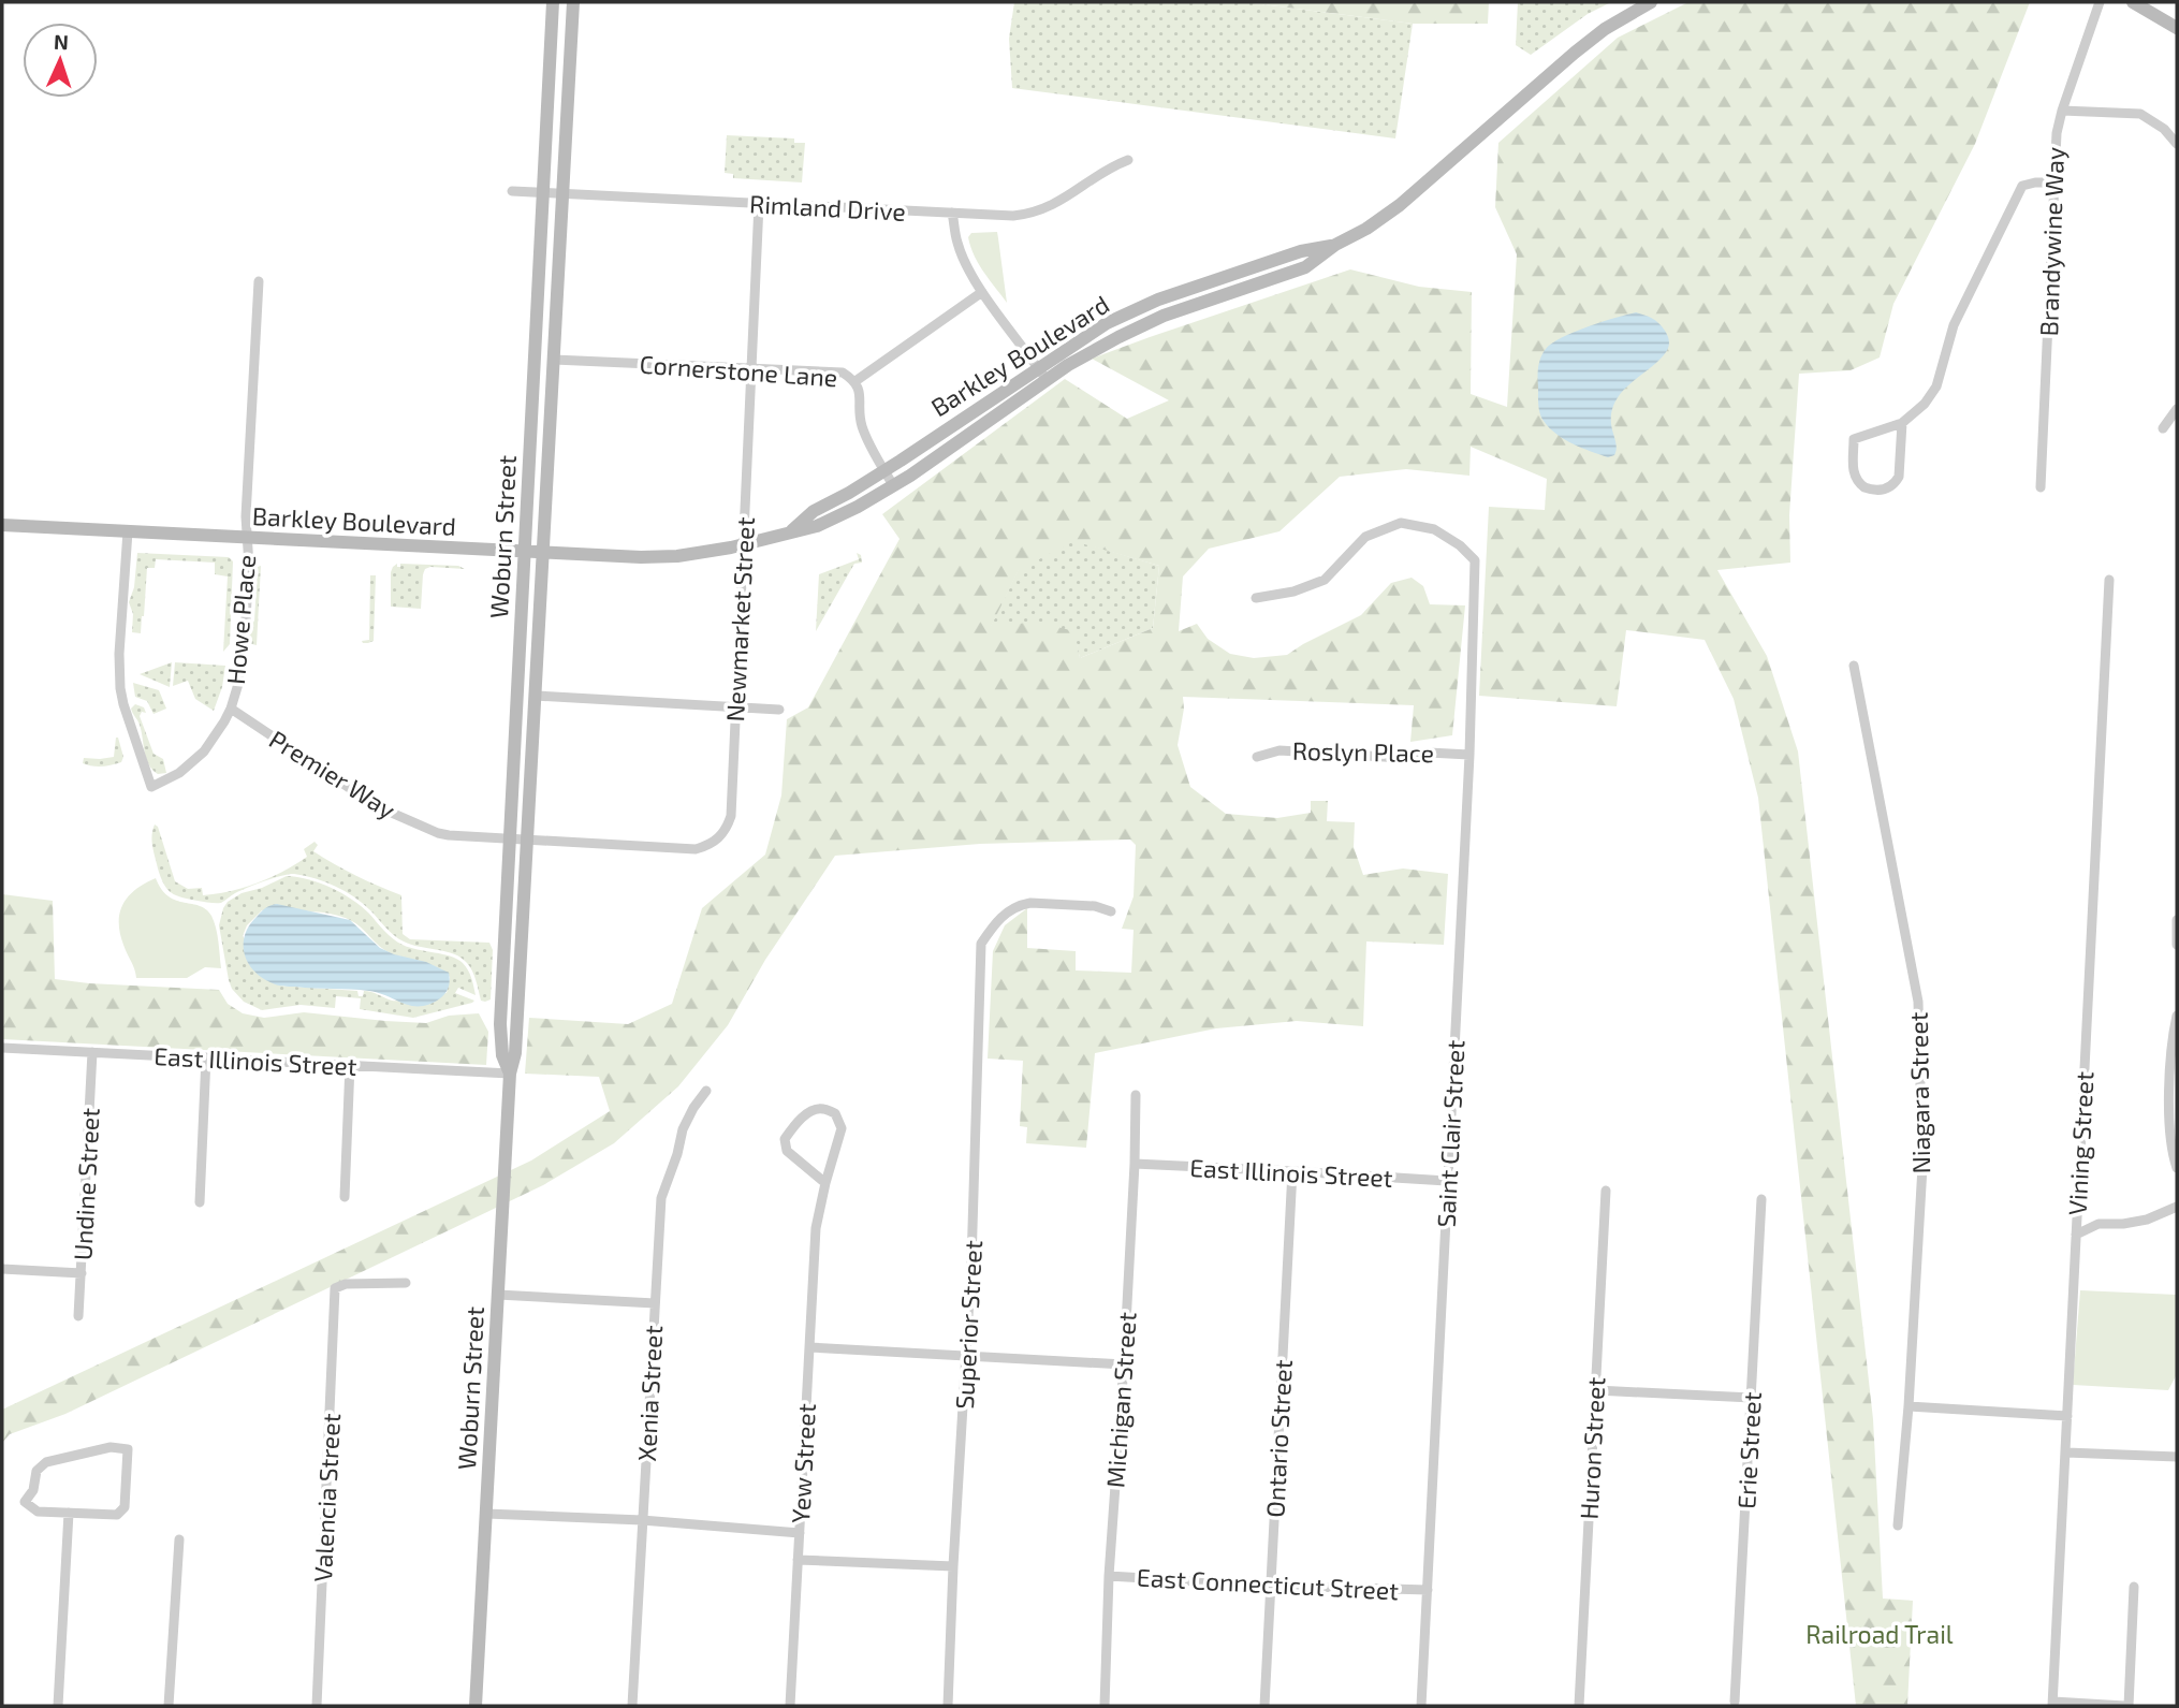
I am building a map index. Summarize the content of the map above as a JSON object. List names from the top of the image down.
{
  "streets": {
    "main road": ["Barkley Boulevard", "Woburn Street"],
    "street": [
      "Rimland Drive",
      "Brandywine Way",
      "Cornerstone Lane",
      "Howe Place",
      "Newmarket Street",
      "Roslyn Place",
      "Premier Way",
      "East Illinois Street",
      "Niagara Street",
      "Saint Clair Street",
      "Vining Street",
      "Undine Street",
      "Superior Street",
      "Xenia Street",
      "Michigan Street",
      "Ontario Street",
      "Huron Street",
      "Erie Street",
      "Yew Street",
      "Valencia Street",
      "East Connecticut Street"
    ]
  },
  "crossings": [
    ["Rimland Drive", "Woburn Street"],
    ["Rimland Drive", "Newmarket Street"],
    ["Barkley Boulevard", "Cornerstone Lane"],
    ["Barkley Boulevard", "Woburn Street"],
    ["Barkley Boulevard", "Howe Place"],
    ["Barkley Boulevard", "Newmarket Street"],
    ["Cornerstone Lane", "Woburn Street"],
    ["Cornerstone Lane", "Newmarket Street"],
    ["Woburn Street", "Newmarket Street"],
    ["Woburn Street", "Premier Way"],
    ["Woburn Street", "East Illinois Street"],
    ["Howe Place", "Premier Way"],
    ["Newmarket Street", "Premier Way"],
    ["Roslyn Place", "Saint Clair Street"],
    ["East Illinois Street", "Saint Clair Street"],
    ["East Illinois Street", "Undine Street"],
    ["East Illinois Street", "Michigan Street"],
    ["East Illinois Street", "Ontario Street"],
    ["Saint Clair Street", "East Connecticut Street"],
    ["Michigan Street", "East Connecticut Street"],
    ["Ontario Street", "East Connecticut Street"]
  ],
  "parks": ["Railroad Trail"],
  "north": "top"
}
